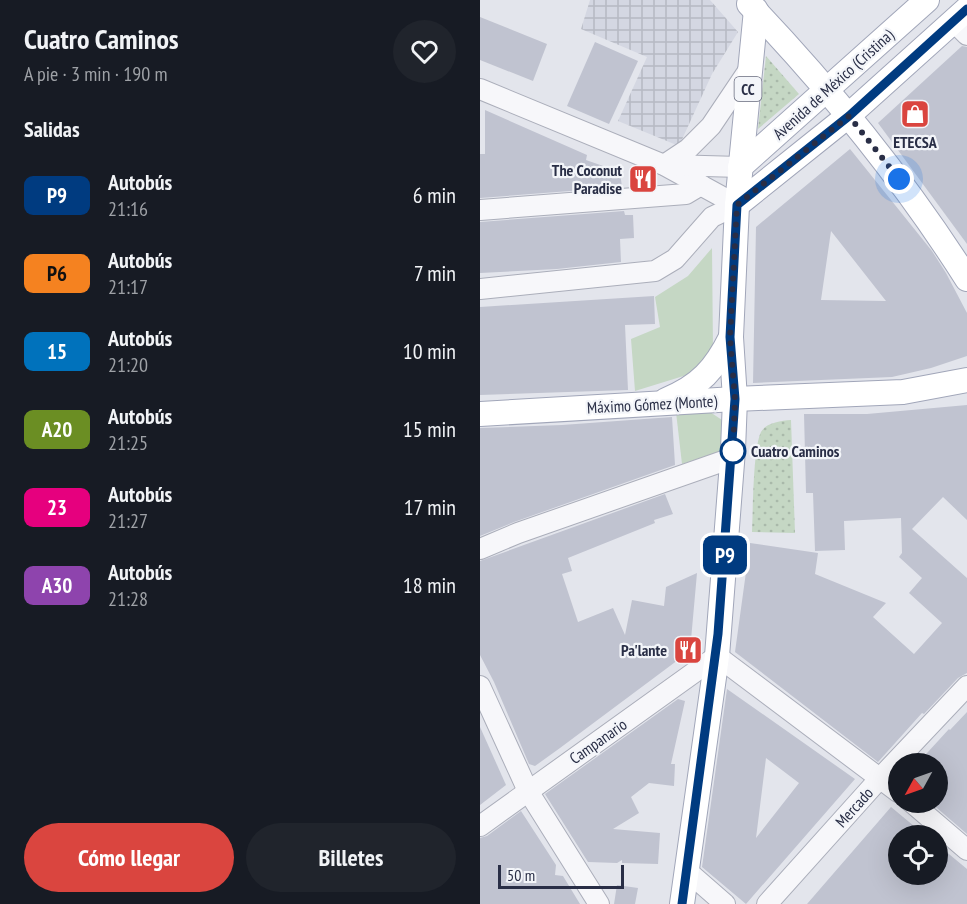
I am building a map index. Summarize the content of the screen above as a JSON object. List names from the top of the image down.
{
  "streets": {
    "main road": ["Avenida de México (Cristina)", "CC", "Máximo Gómez (Monte)"],
    "street": ["Campanario", "Mercado"]
  },
  "crossings": [
    ["Avenida de México (Cristina)", "CC"],
    ["CC", "Máximo Gómez (Monte)"]
  ],
  "places": {
    "shop": ["ETECSA"],
    "restaurant": ["The Coconut Paradise", "Pa'lante"],
    "other": ["Cuatro Caminos"]
  },
  "lines": ["bus line P9"],
  "scale_bar": "50 m",
  "north": "bottom left",
  "page": {
    "heading": [
      ["Cuatro Caminos", "A pie · 3 min · 190 m"],
      "Salidas"
    ],
    "on_map": "P9",
    "list": [
      {
        "mark": "P9",
        "name": "Autobús",
        "note": "21:16",
        "value": "6 min"
      },
      {
        "mark": "P6",
        "name": "Autobús",
        "note": "21:17",
        "value": "7 min"
      },
      {
        "mark": "15",
        "name": "Autobús",
        "note": "21:20",
        "value": "10 min"
      },
      {
        "mark": "A20",
        "name": "Autobús",
        "note": "21:25",
        "value": "15 min"
      },
      {
        "mark": "23",
        "name": "Autobús",
        "note": "21:27",
        "value": "17 min"
      },
      {
        "mark": "A30",
        "name": "Autobús",
        "note": "21:28",
        "value": "18 min"
      }
    ],
    "buttons": ["Cómo llegar", "Billetes"],
    "scale": "50 m"
  }
}
